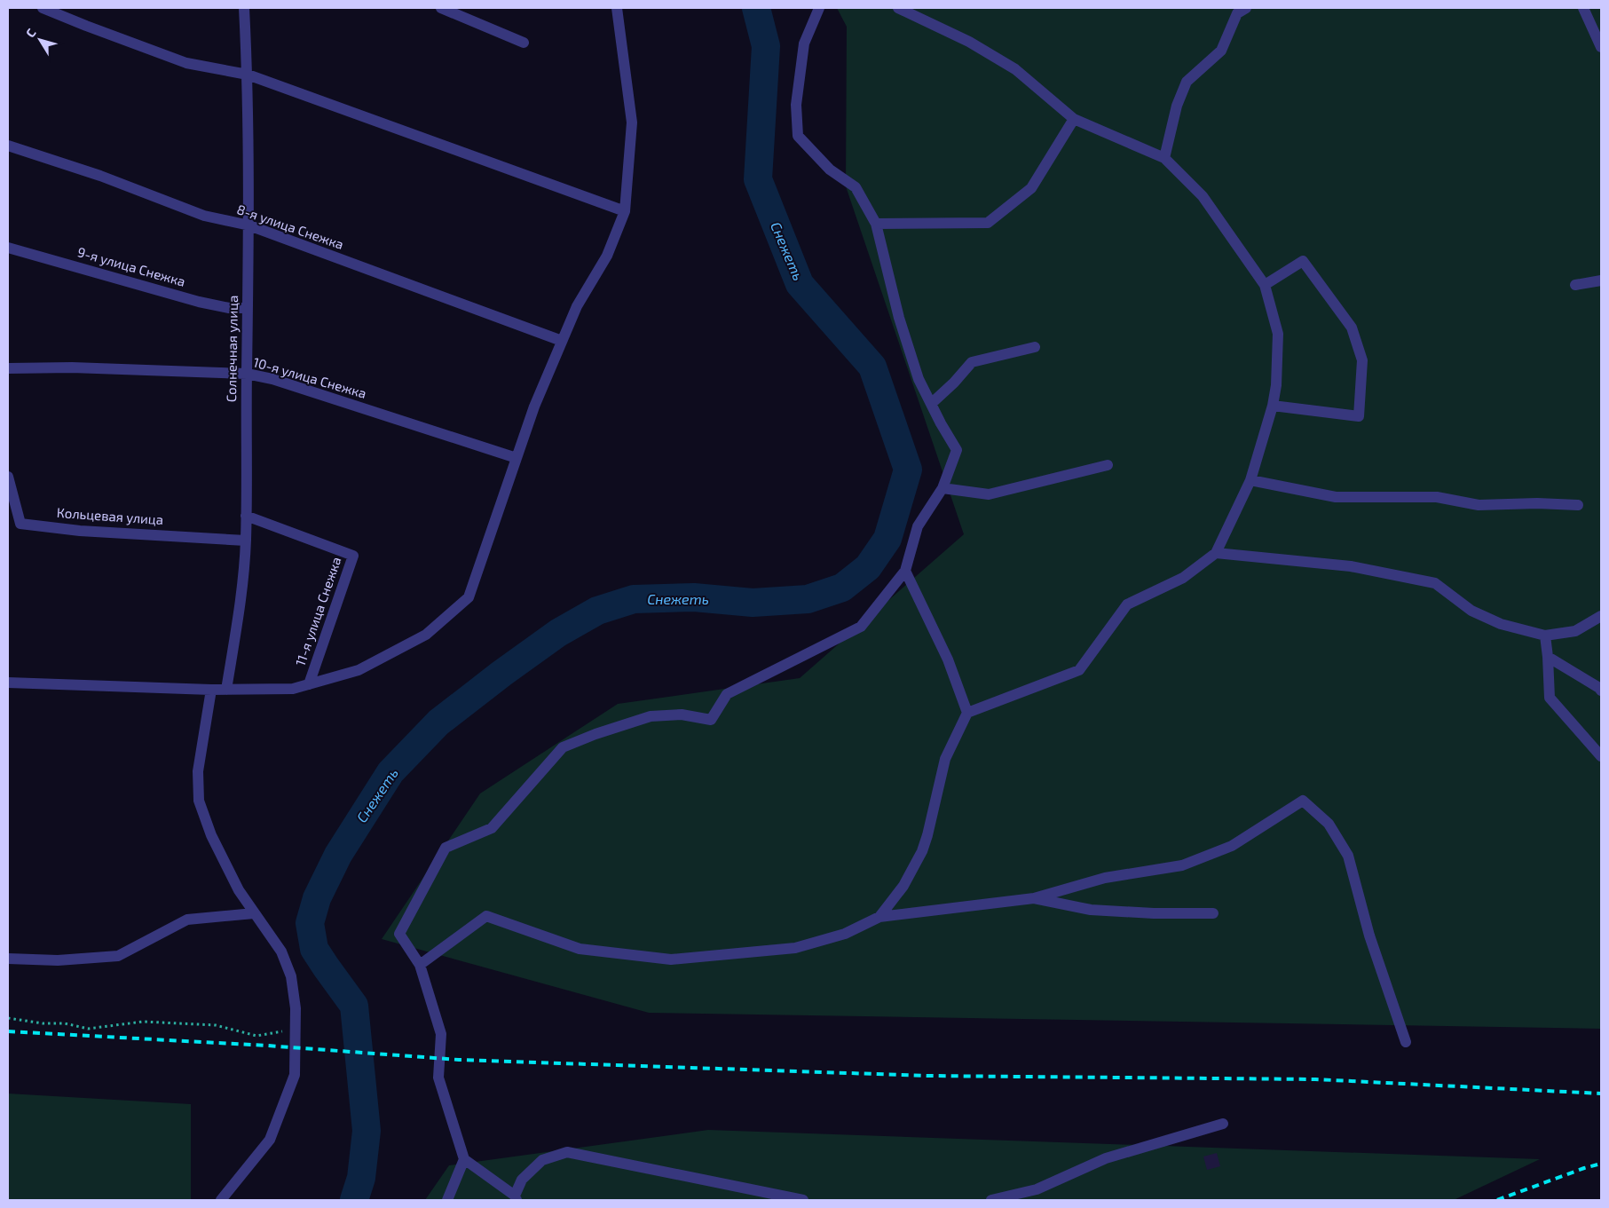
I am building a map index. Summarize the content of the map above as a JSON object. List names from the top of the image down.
{
  "streets": {
    "street": [
      "8-я улица Снежка",
      "9-я улица Снежка",
      "Солнечная улица",
      "10-я улица Снежка",
      "Кольцевая улица",
      "11-я улица Снежка"
    ]
  },
  "crossings": [
    ["8-я улица Снежка", "Солнечная улица"],
    ["9-я улица Снежка", "Солнечная улица"],
    ["Солнечная улица", "10-я улица Снежка"],
    ["Солнечная улица", "Кольцевая улица"],
    ["Солнечная улица", "11-я улица Снежка"]
  ],
  "water": ["Снежеть"],
  "north": "top left"
}
